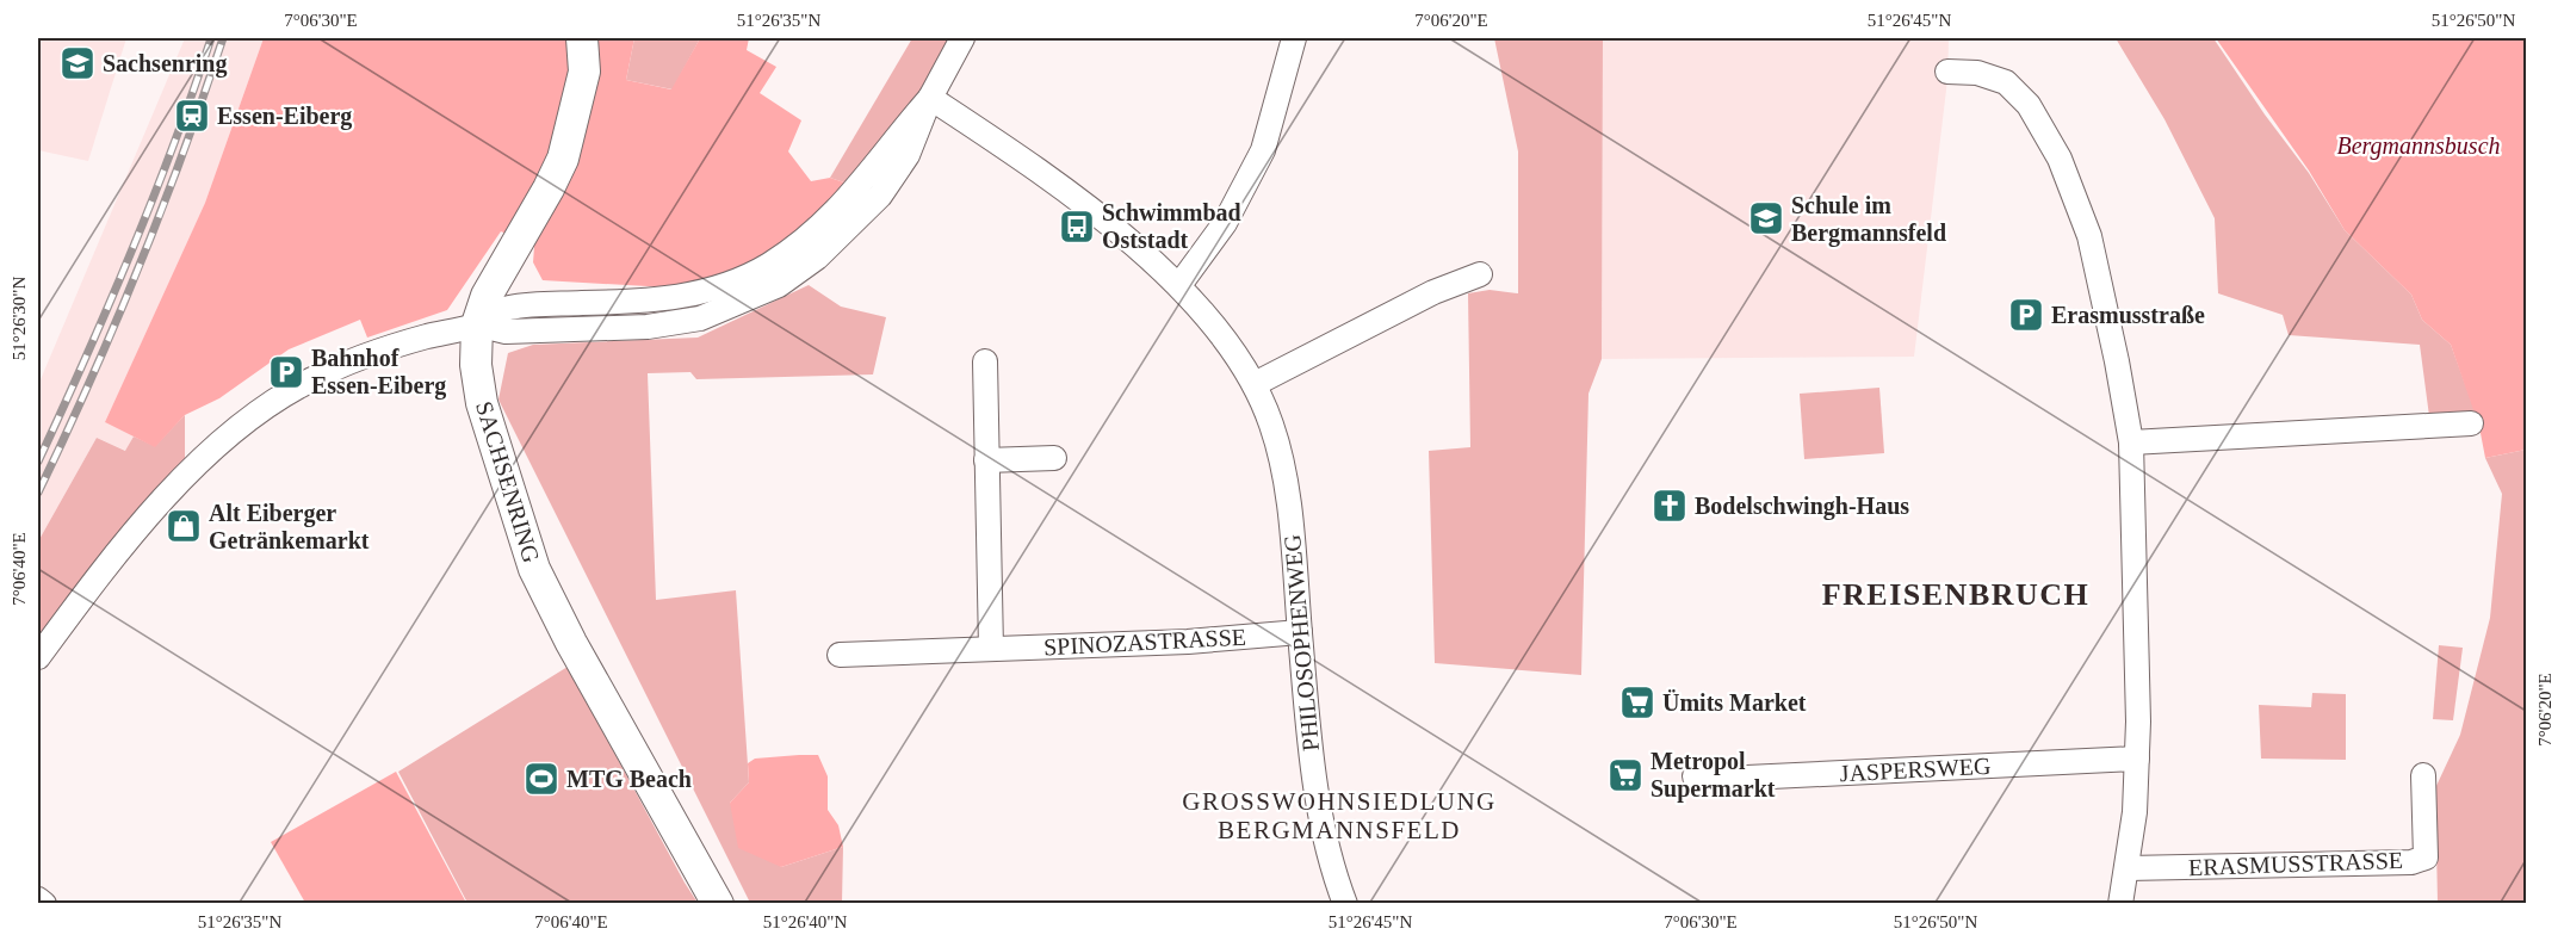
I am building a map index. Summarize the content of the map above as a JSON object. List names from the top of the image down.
{
  "streets": {
    "street": [
      "SACHSENRING",
      "SPINOZASTRASSE",
      "PHILOSOPHENWEG",
      "JASPERSWEG",
      "ERASMUSSTRASSE"
    ]
  },
  "crossings": [
    ["SPINOZASTRASSE", "PHILOSOPHENWEG"]
  ],
  "districts": ["FREISENBRUCH", "GROSSWOHNSIEDLUNG BERGMANNSFELD"],
  "parks": ["Bergmannsbusch"],
  "places": {
    "school or university": ["Sachsenring", "Schule im Bergmannsfeld"],
    "station": ["Essen-Eiberg"],
    "bus stop": ["Schwimmbad Oststadt"],
    "parking": ["Erasmusstraße", "Bahnhof Essen-Eiberg"],
    "church": ["Bodelschwingh-Haus"],
    "shop": ["Alt Eiberger Getränkemarkt"],
    "supermarket": ["Ümits Market", "Metropol Supermarkt"],
    "sports": ["MTG Beach"]
  },
  "coordinates": [
    "7°06'30\"E",
    "51°26'35\"N",
    "7°06'20\"E",
    "51°26'45\"N",
    "51°26'50\"N",
    "51°26'30\"N",
    "7°06'40\"E",
    "51°26'40\"N"
  ]
}
